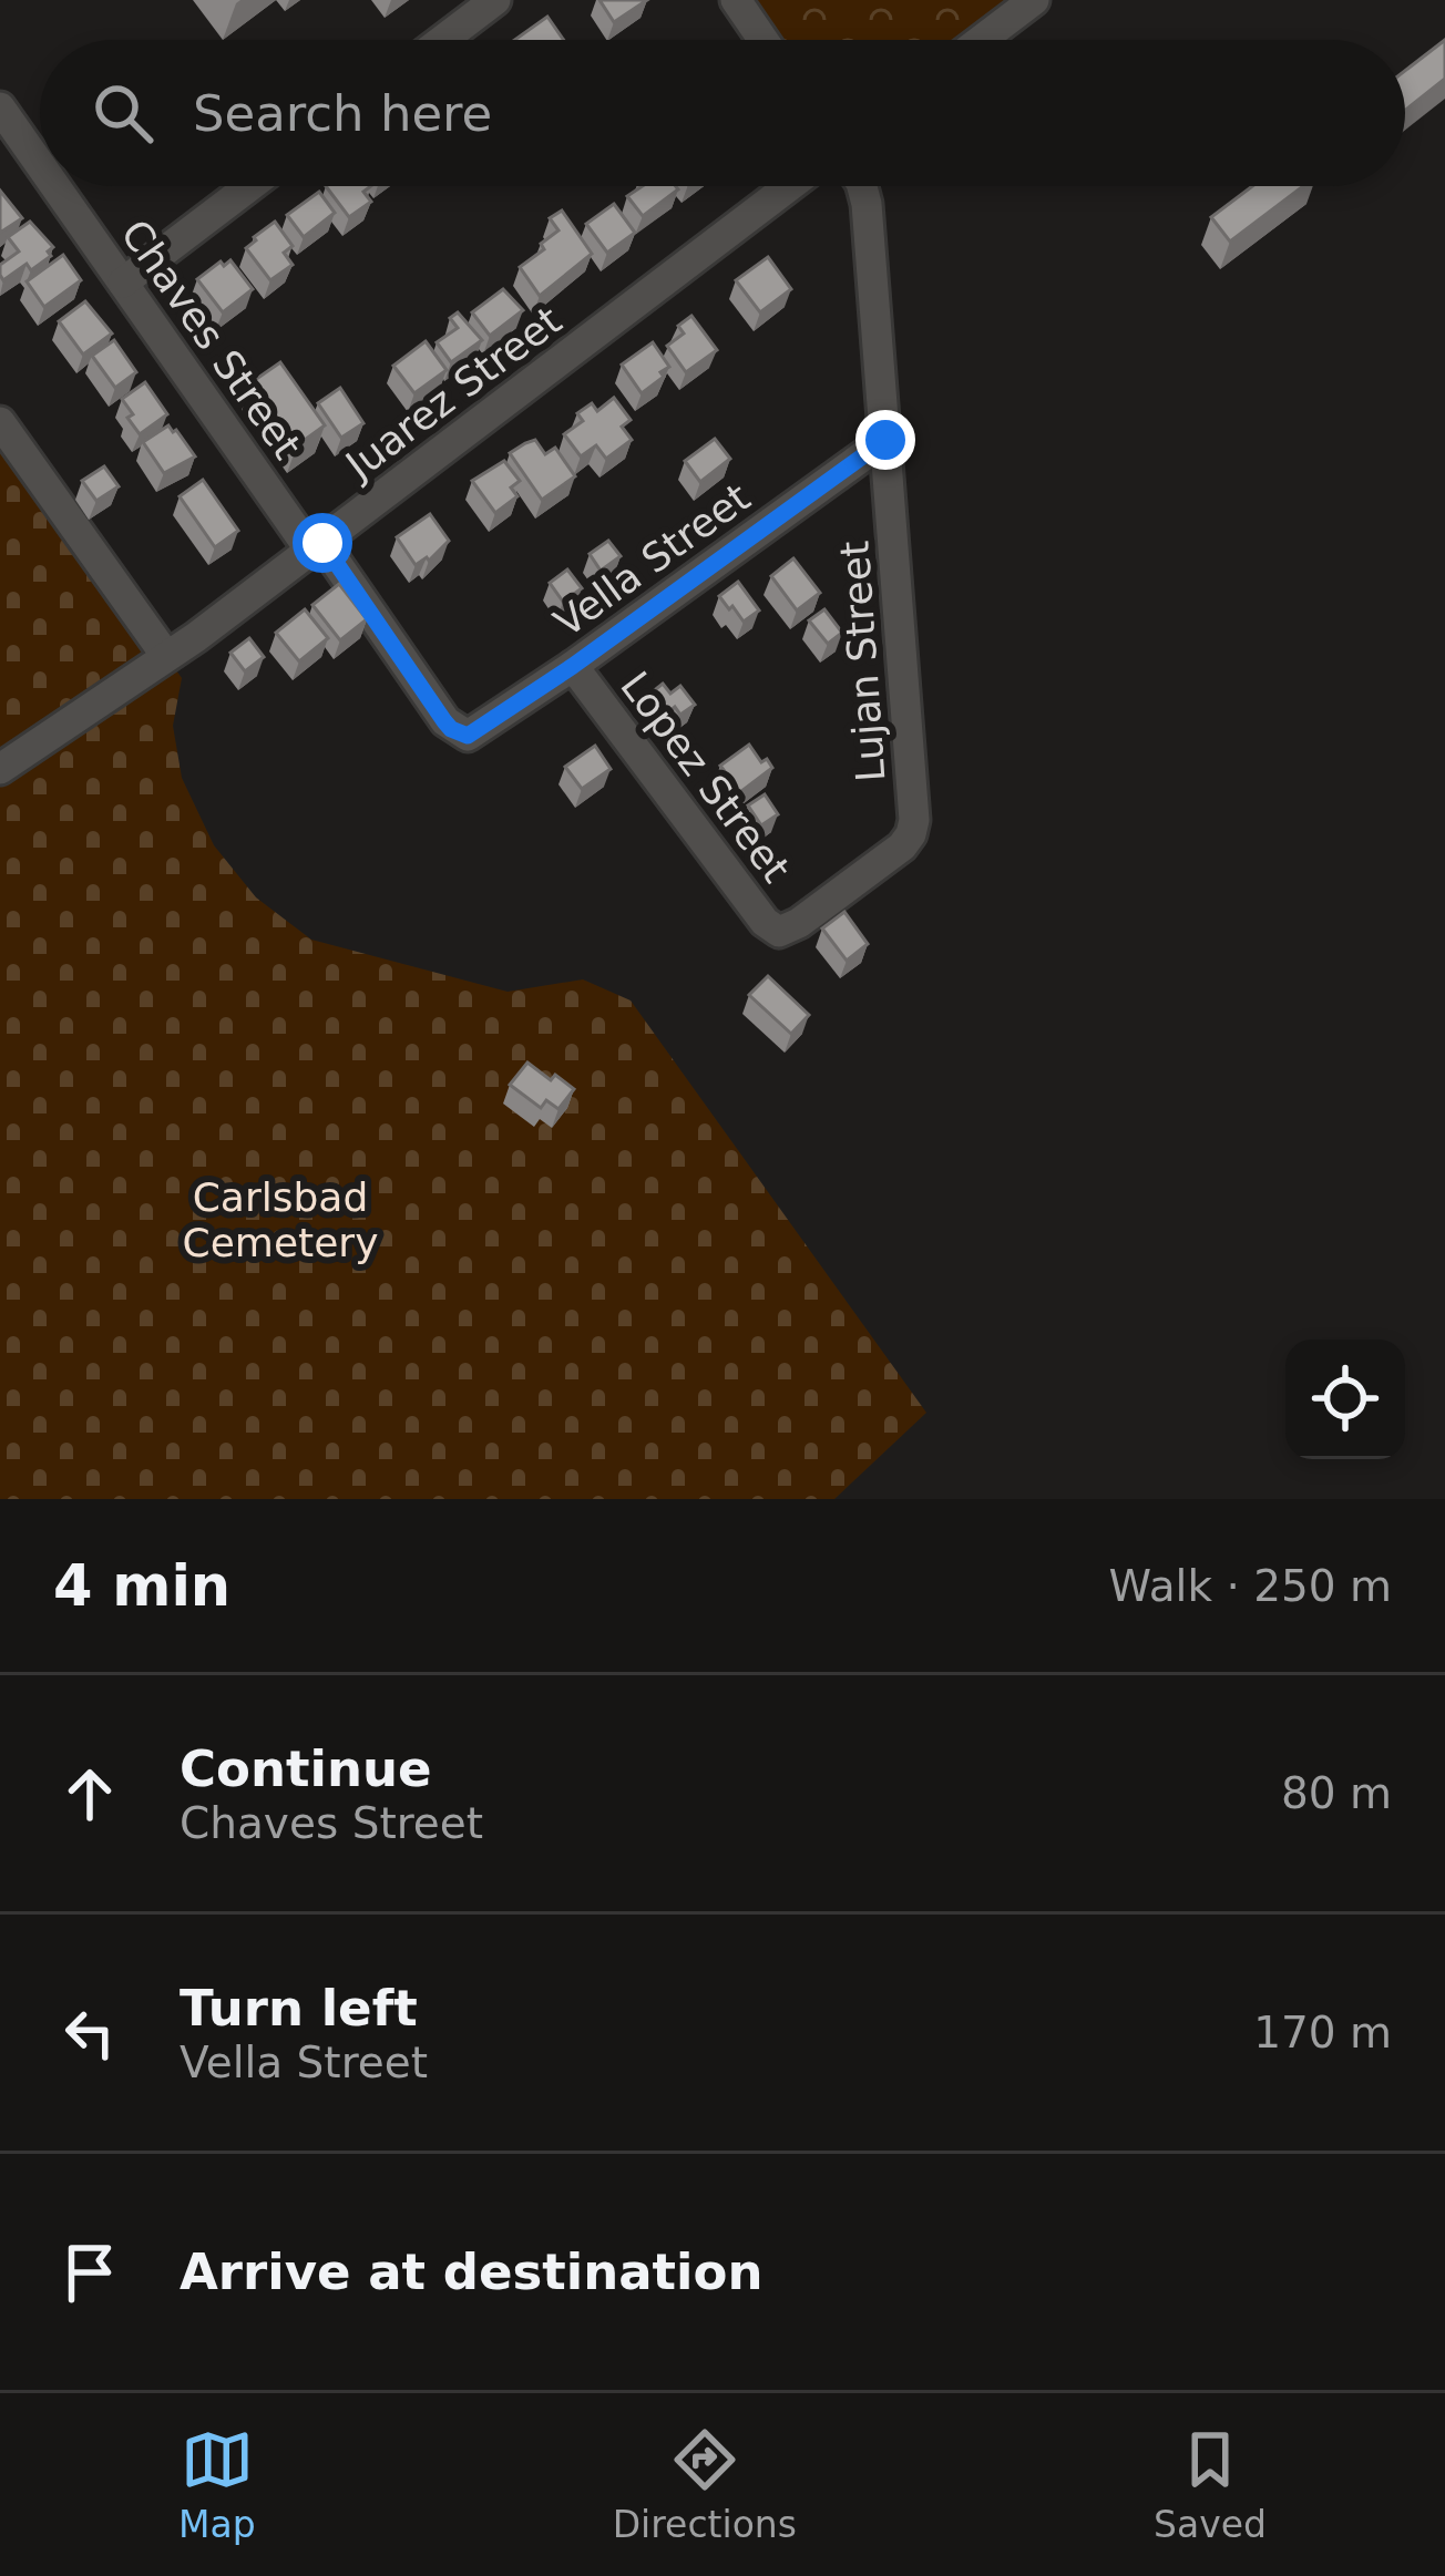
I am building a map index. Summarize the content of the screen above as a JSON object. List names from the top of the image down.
{
  "streets": {
    "street": [
      "Chaves Street",
      "Juarez Street",
      "Vella Street",
      "Lujan Street",
      "Lopez Street"
    ]
  },
  "crossings": [
    ["Chaves Street", "Juarez Street"],
    ["Chaves Street", "Vella Street"],
    ["Vella Street", "Lujan Street"],
    ["Vella Street", "Lopez Street"],
    ["Lujan Street", "Lopez Street"]
  ],
  "parks": ["Carlsbad Cemetery"],
  "page": {
    "search": "Search here",
    "heading": ["4 min", "Walk · 250 m"],
    "list": [
      ["Continue", "Chaves Street", "80 m"],
      ["Turn left", "Vella Street", "170 m"],
      "Arrive at destination"
    ],
    "nav": ["Map", "Directions", "Saved"]
  }
}
